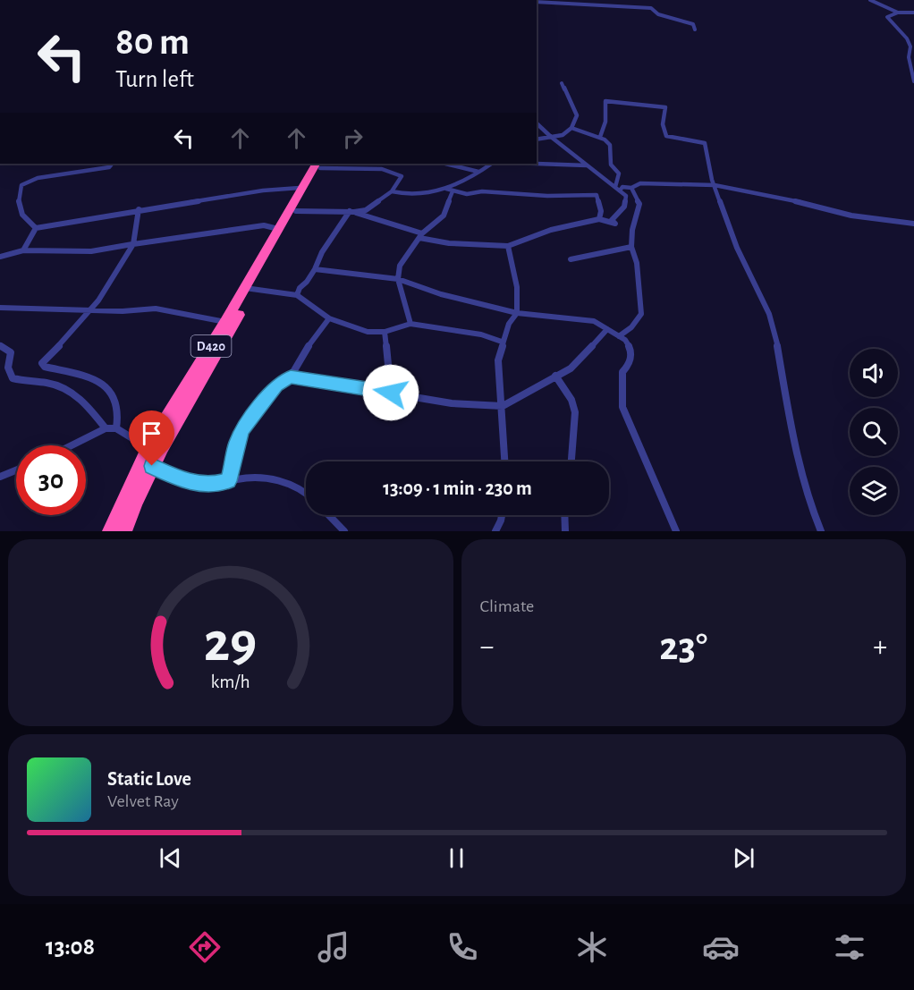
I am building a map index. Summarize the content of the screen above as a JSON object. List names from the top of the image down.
{
  "streets": {
    "highway": ["D420"]
  },
  "page": {
    "turn": ["80 m", "Turn left"],
    "limit": "30",
    "trip": "13:09 · 1 min · 230 m",
    "tile": "Climate",
    "heat": ["−", "23°", "+"],
    "song": ["Static Love", "Velvet Ray"],
    "tabs": "13:08",
    "gauge": ["29", "km/h"]
  }
}
